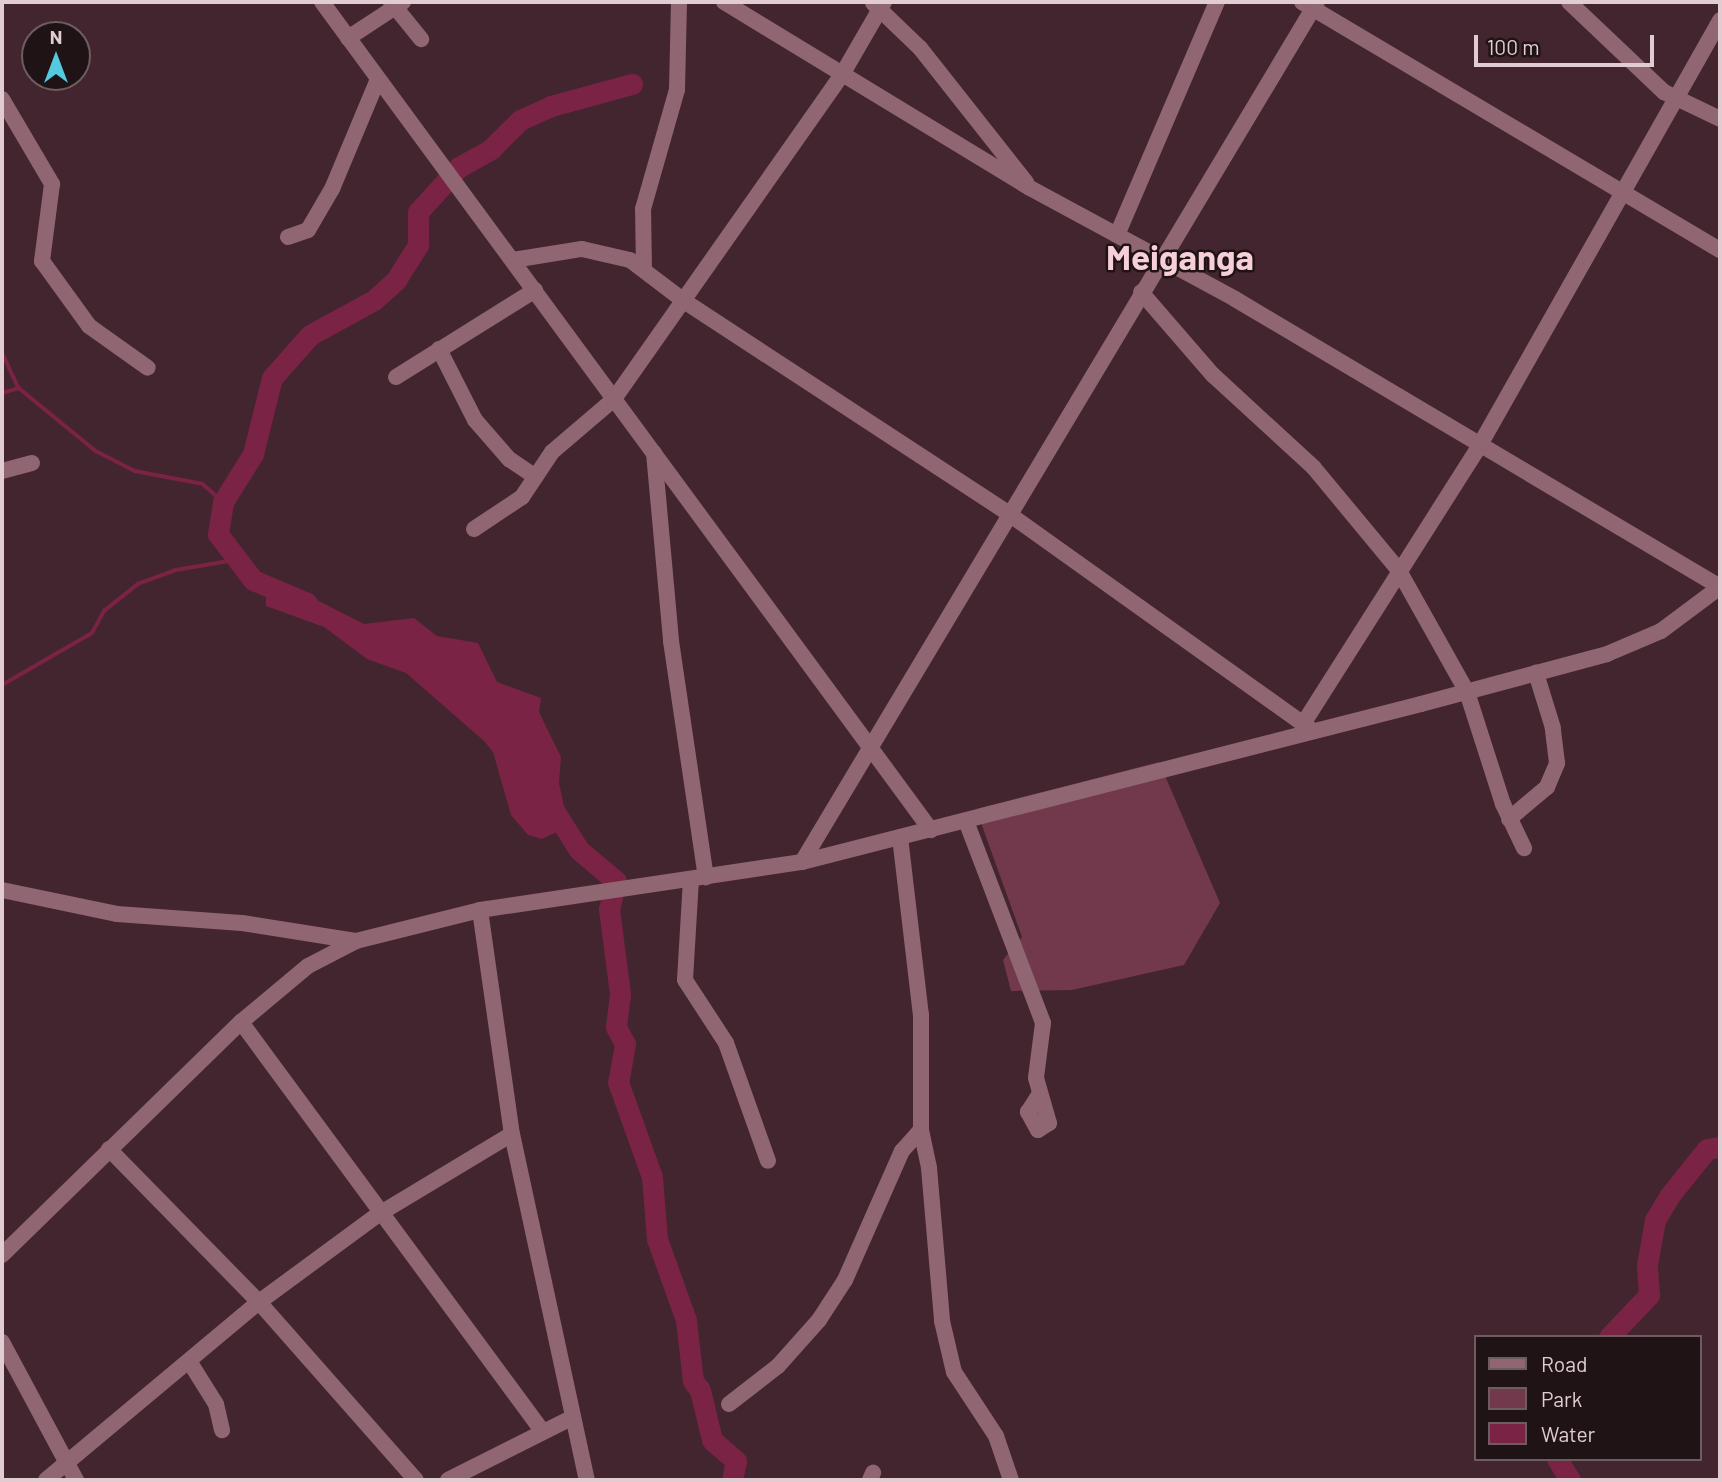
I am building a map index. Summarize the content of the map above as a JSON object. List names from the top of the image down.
{
  "districts": ["Meiganga"],
  "legend": ["Road", "Park", "Water"],
  "scale_bar": "100 m",
  "north": "top"
}
